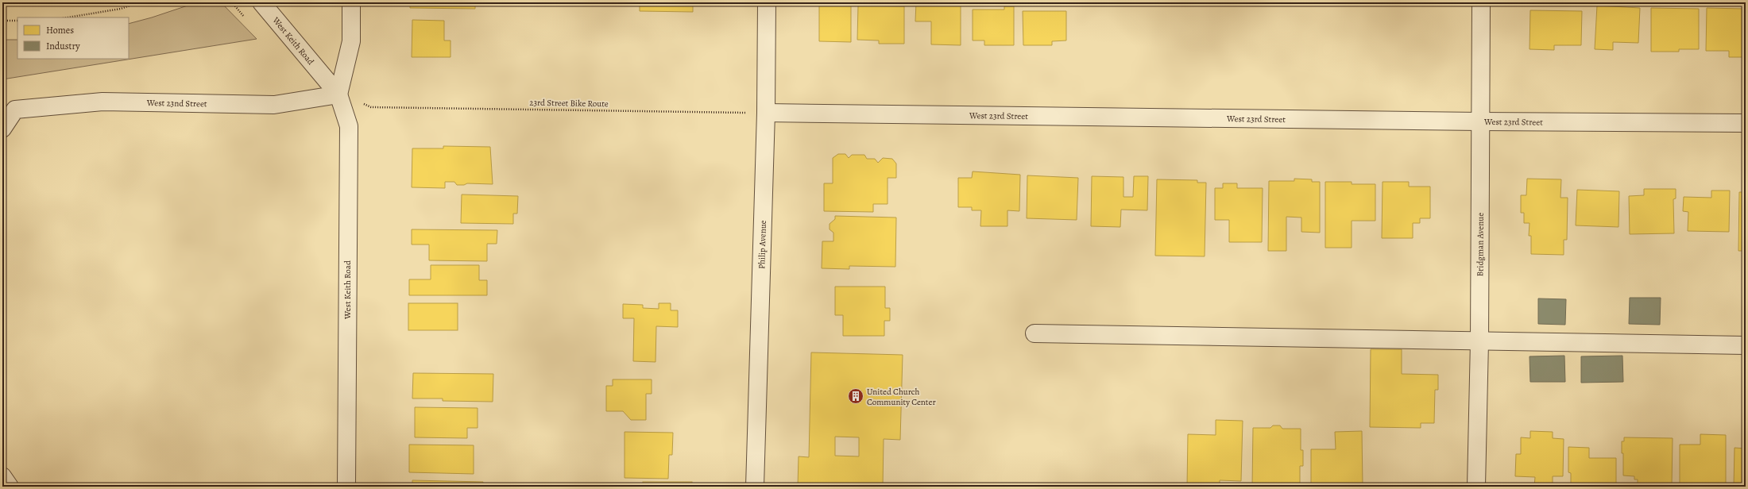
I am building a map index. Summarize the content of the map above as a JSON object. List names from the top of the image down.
{
  "streets": {
    "street": [
      "West Keith Road",
      "West 23nd Street",
      "West 23rd Street",
      "Philip Avenue",
      "Bridgman Avenue"
    ],
    "path": ["23rd Street Bike Route"]
  },
  "crossings": [
    ["West Keith Road", "West 23nd Street"],
    ["23rd Street Bike Route", "West 23rd Street"],
    ["23rd Street Bike Route", "Philip Avenue"],
    ["West 23rd Street", "Philip Avenue"],
    ["West 23rd Street", "Bridgman Avenue"]
  ],
  "places": {
    "building": ["United Church Community Center"]
  },
  "legend": ["Homes", "Industry"]
}
